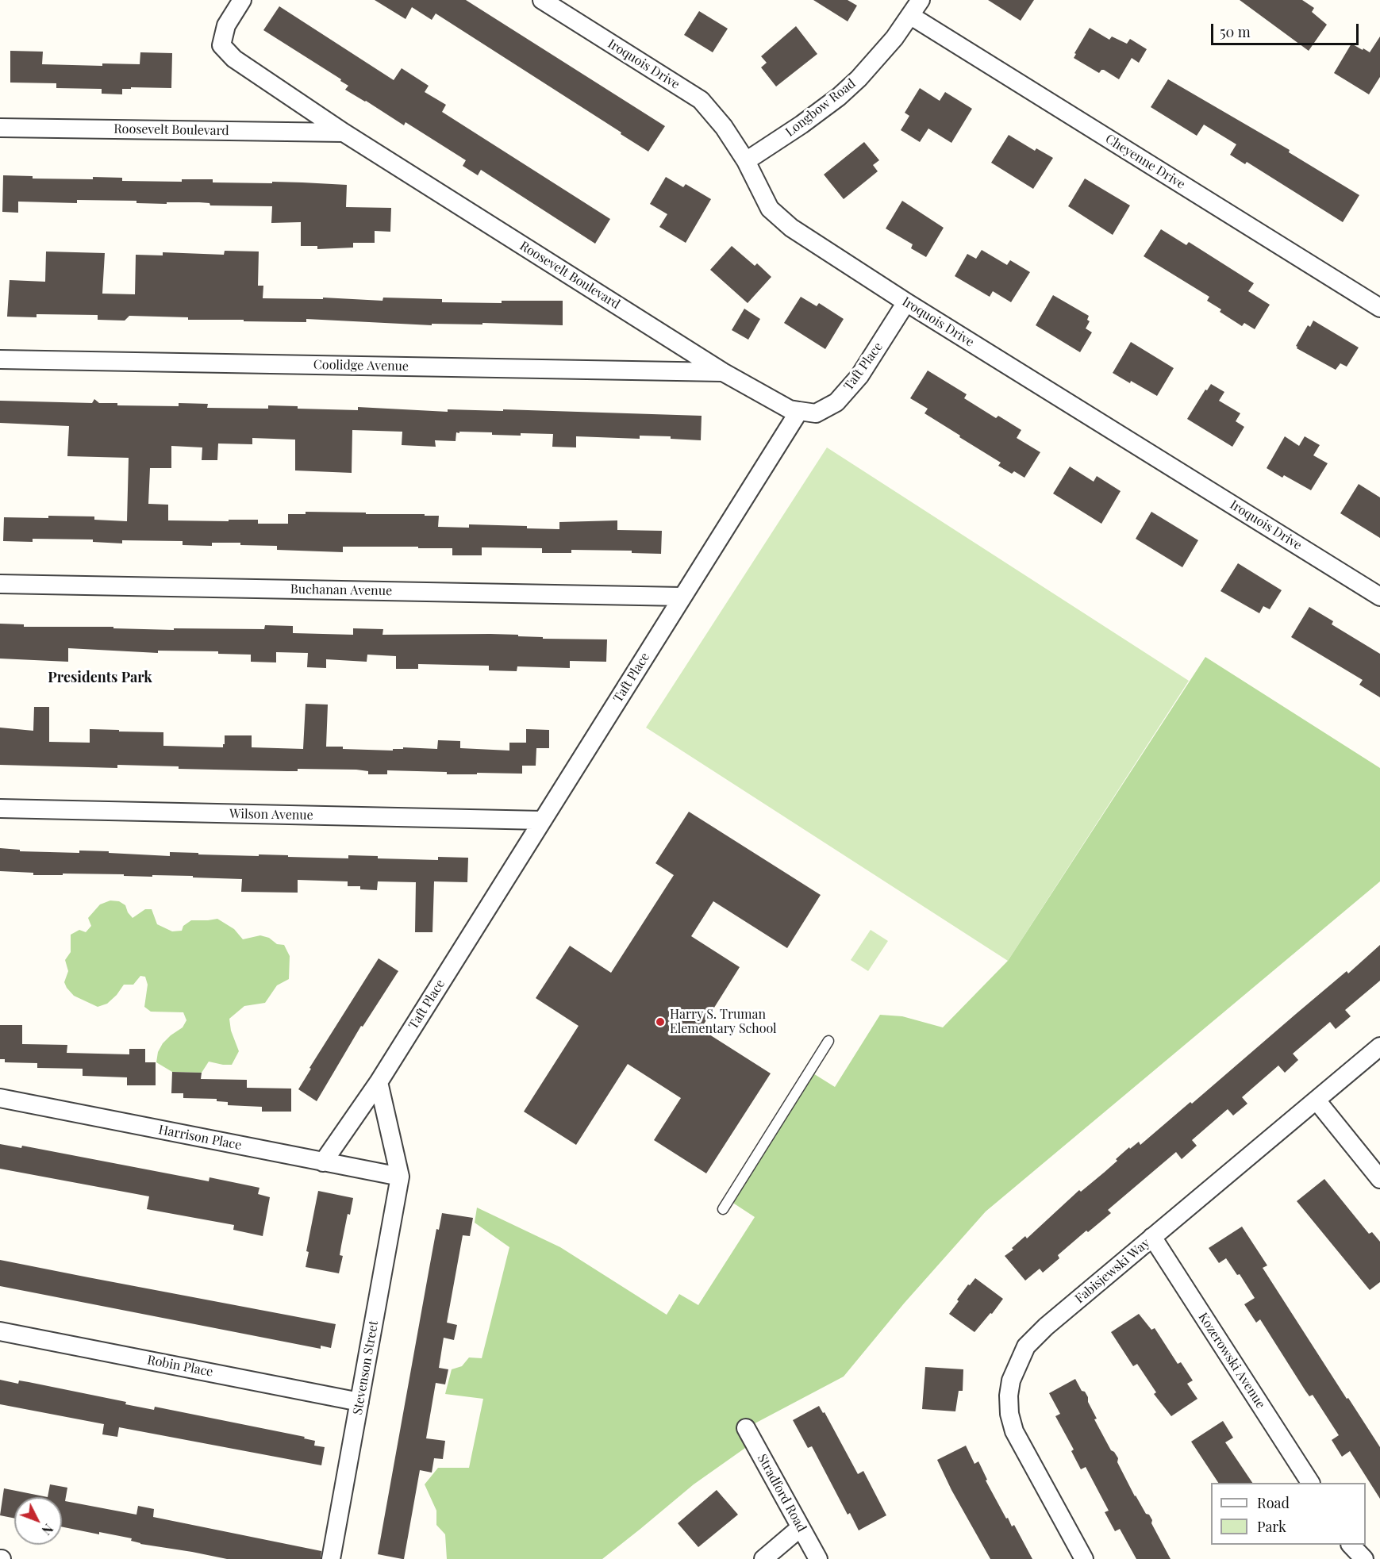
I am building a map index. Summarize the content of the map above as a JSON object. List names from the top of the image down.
{
  "streets": {
    "street": [
      "Iroquois Drive",
      "Longbow Road",
      "Roosevelt Boulevard",
      "Cheyenne Drive",
      "Coolidge Avenue",
      "Taft Place",
      "Buchanan Avenue",
      "Wilson Avenue",
      "Harrison Place",
      "Fabisjewski Way",
      "Kozerowski Avenue",
      "Robin Place",
      "Stevenson Street",
      "Stradford Road"
    ]
  },
  "crossings": [
    ["Iroquois Drive", "Longbow Road"],
    ["Iroquois Drive", "Taft Place"],
    ["Longbow Road", "Cheyenne Drive"],
    ["Roosevelt Boulevard", "Coolidge Avenue"],
    ["Roosevelt Boulevard", "Taft Place"],
    ["Taft Place", "Buchanan Avenue"],
    ["Taft Place", "Wilson Avenue"],
    ["Taft Place", "Harrison Place"],
    ["Harrison Place", "Stevenson Street"],
    ["Fabisjewski Way", "Kozerowski Avenue"],
    ["Robin Place", "Stevenson Street"]
  ],
  "districts": ["Presidents Park"],
  "places": ["Harry S. Truman Elementary School"],
  "legend": ["Road", "Park"],
  "scale_bar": "50 m",
  "north": "bottom right"
}
